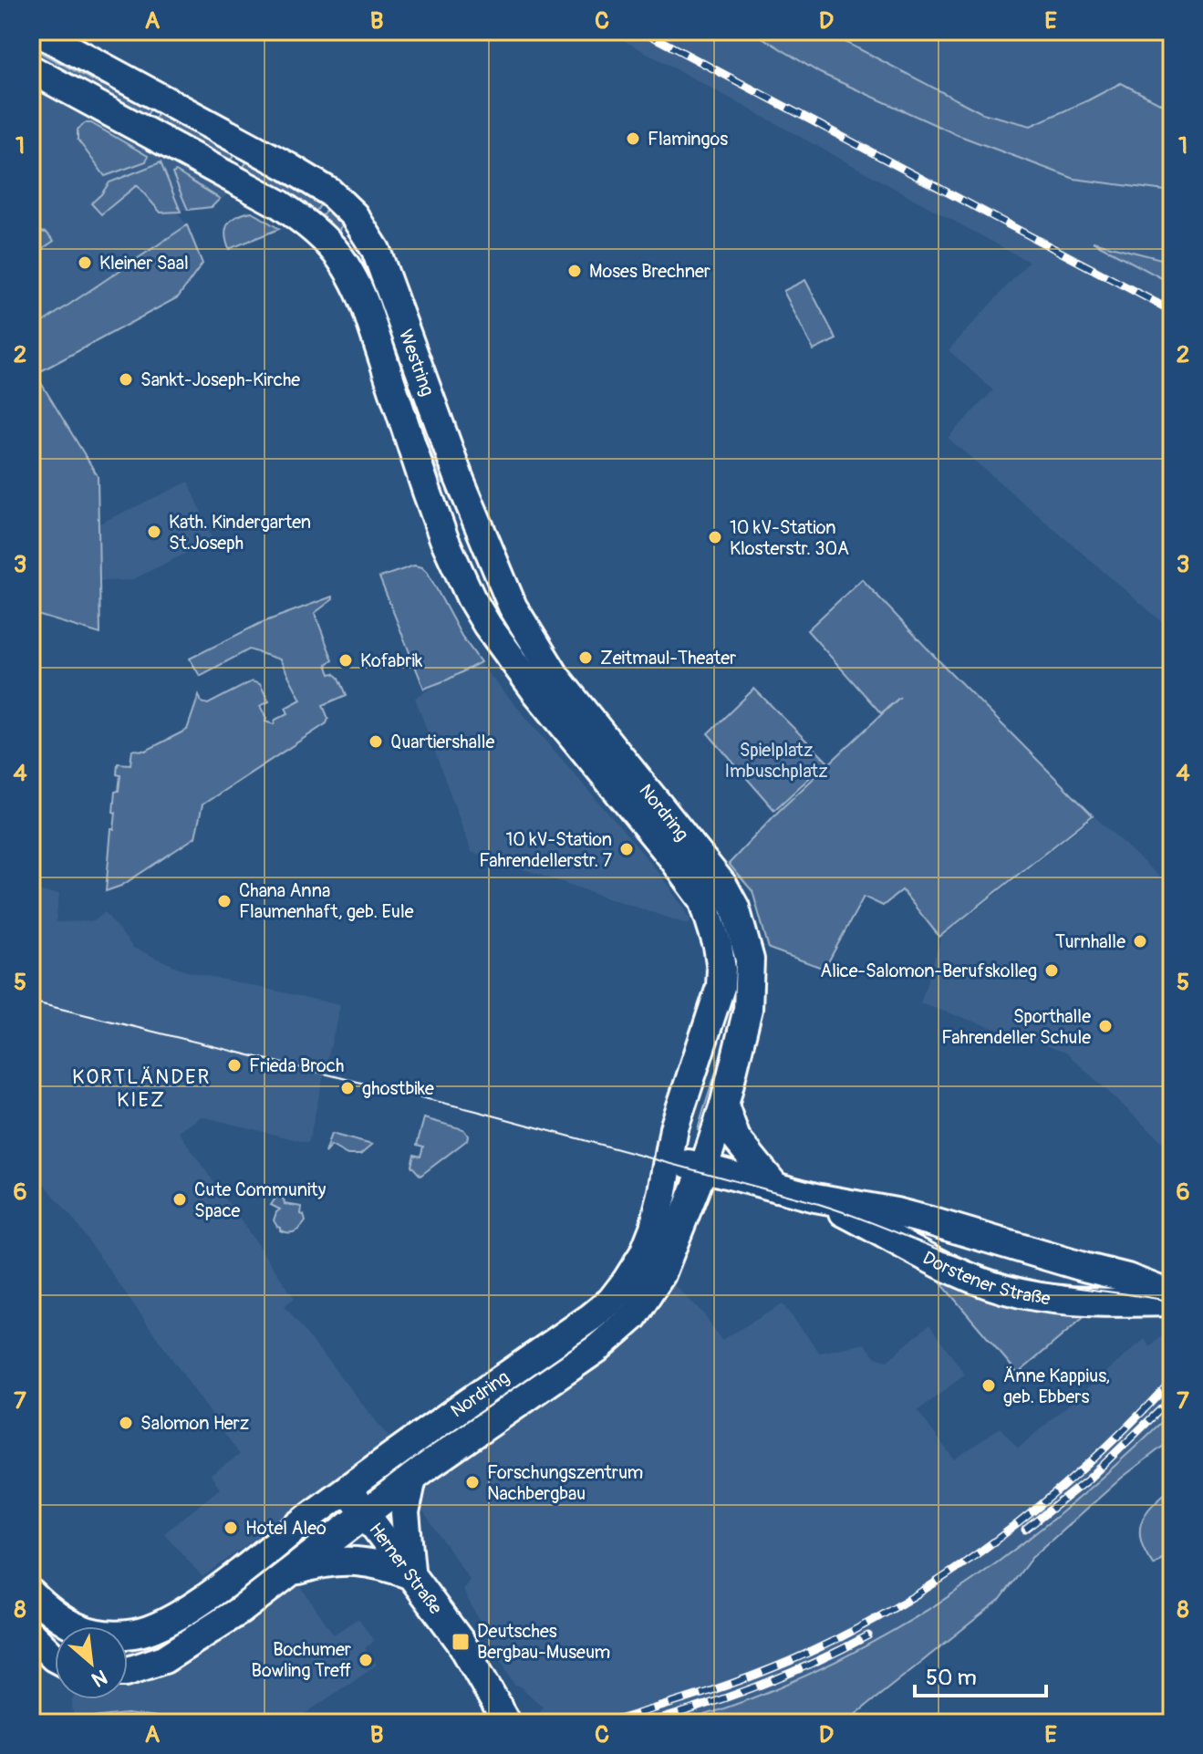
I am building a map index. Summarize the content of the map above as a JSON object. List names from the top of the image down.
{
  "streets": {
    "main road": [
      "Westring",
      "Nordring",
      "Dorstener Straße",
      "Herner Straße"
    ]
  },
  "crossings": [
    ["Westring", "Nordring"],
    ["Nordring", "Dorstener Straße"],
    ["Nordring", "Herner Straße"]
  ],
  "districts": ["KORTLÄNDER KIEZ"],
  "parks": ["Spielplatz Imbuschplatz"],
  "places": {
    "other": [
      "Flamingos",
      "Kleiner Saal",
      "Moses Brechner",
      "Sankt-Joseph-Kirche",
      "Kath. Kindergarten St.Joseph",
      "10 kV-Station Klosterstr. 30A",
      "Zeitmaul-Theater",
      "Kofabrik",
      "Quartiershalle",
      "10 kV-Station Fahrendellerstr. 7",
      "Chana Anna Flaumenhaft, geb. Eule",
      "Turnhalle",
      "Alice-Salomon-Berufskolleg",
      "Sporthalle Fahrendeller Schule",
      "Frieda Broch",
      "ghostbike",
      "Cute Community Space",
      "Änne Kappius, geb. Ebbers",
      "Salomon Herz",
      "Forschungszentrum Nachbergbau",
      "Hotel Aleo",
      "Bochumer Bowling Treff"
    ],
    "transit": ["Deutsches Bergbau-Museum"]
  },
  "scale_bar": "50 m",
  "north": "bottom right",
  "grid": {
    "columns": [
      "A",
      "B",
      "C",
      "D",
      "E"
    ],
    "rows": [
      "1",
      "2",
      "3",
      "4",
      "5",
      "6",
      "7",
      "8"
    ]
  }
}
